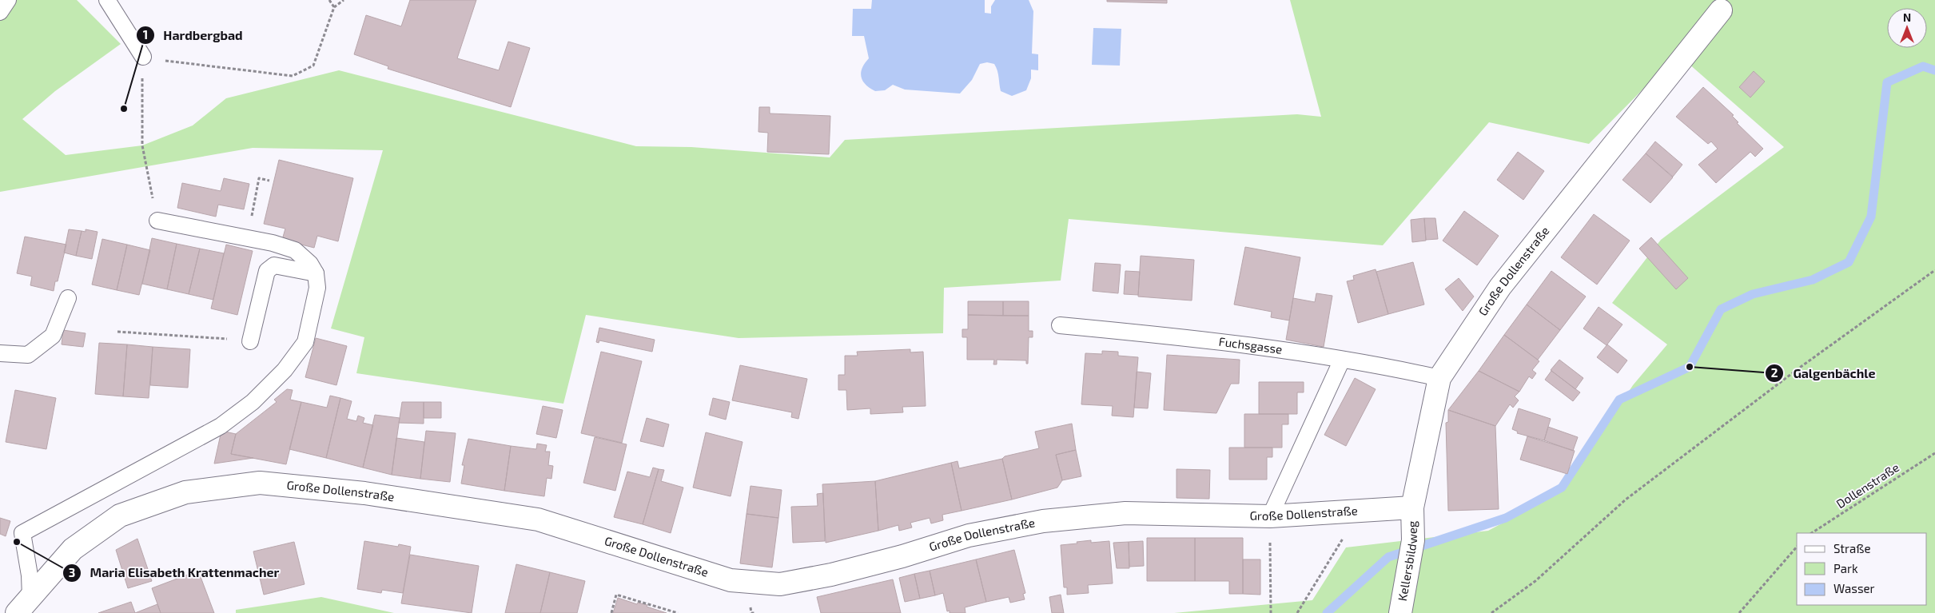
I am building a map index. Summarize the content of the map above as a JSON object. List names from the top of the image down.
{
  "streets": {
    "street": ["Große Dollenstraße", "Kellersbildweg"],
    "lane": ["Fuchsgasse"],
    "path": ["Dollenstraße"]
  },
  "crossings": [
    ["Große Dollenstraße", "Fuchsgasse"],
    ["Große Dollenstraße", "Kellersbildweg"]
  ],
  "places": ["Hardbergbad", "Galgenbächle", "Maria Elisabeth Krattenmacher"],
  "legend": ["Straße", "Park", "Wasser"],
  "north": "top"
}
